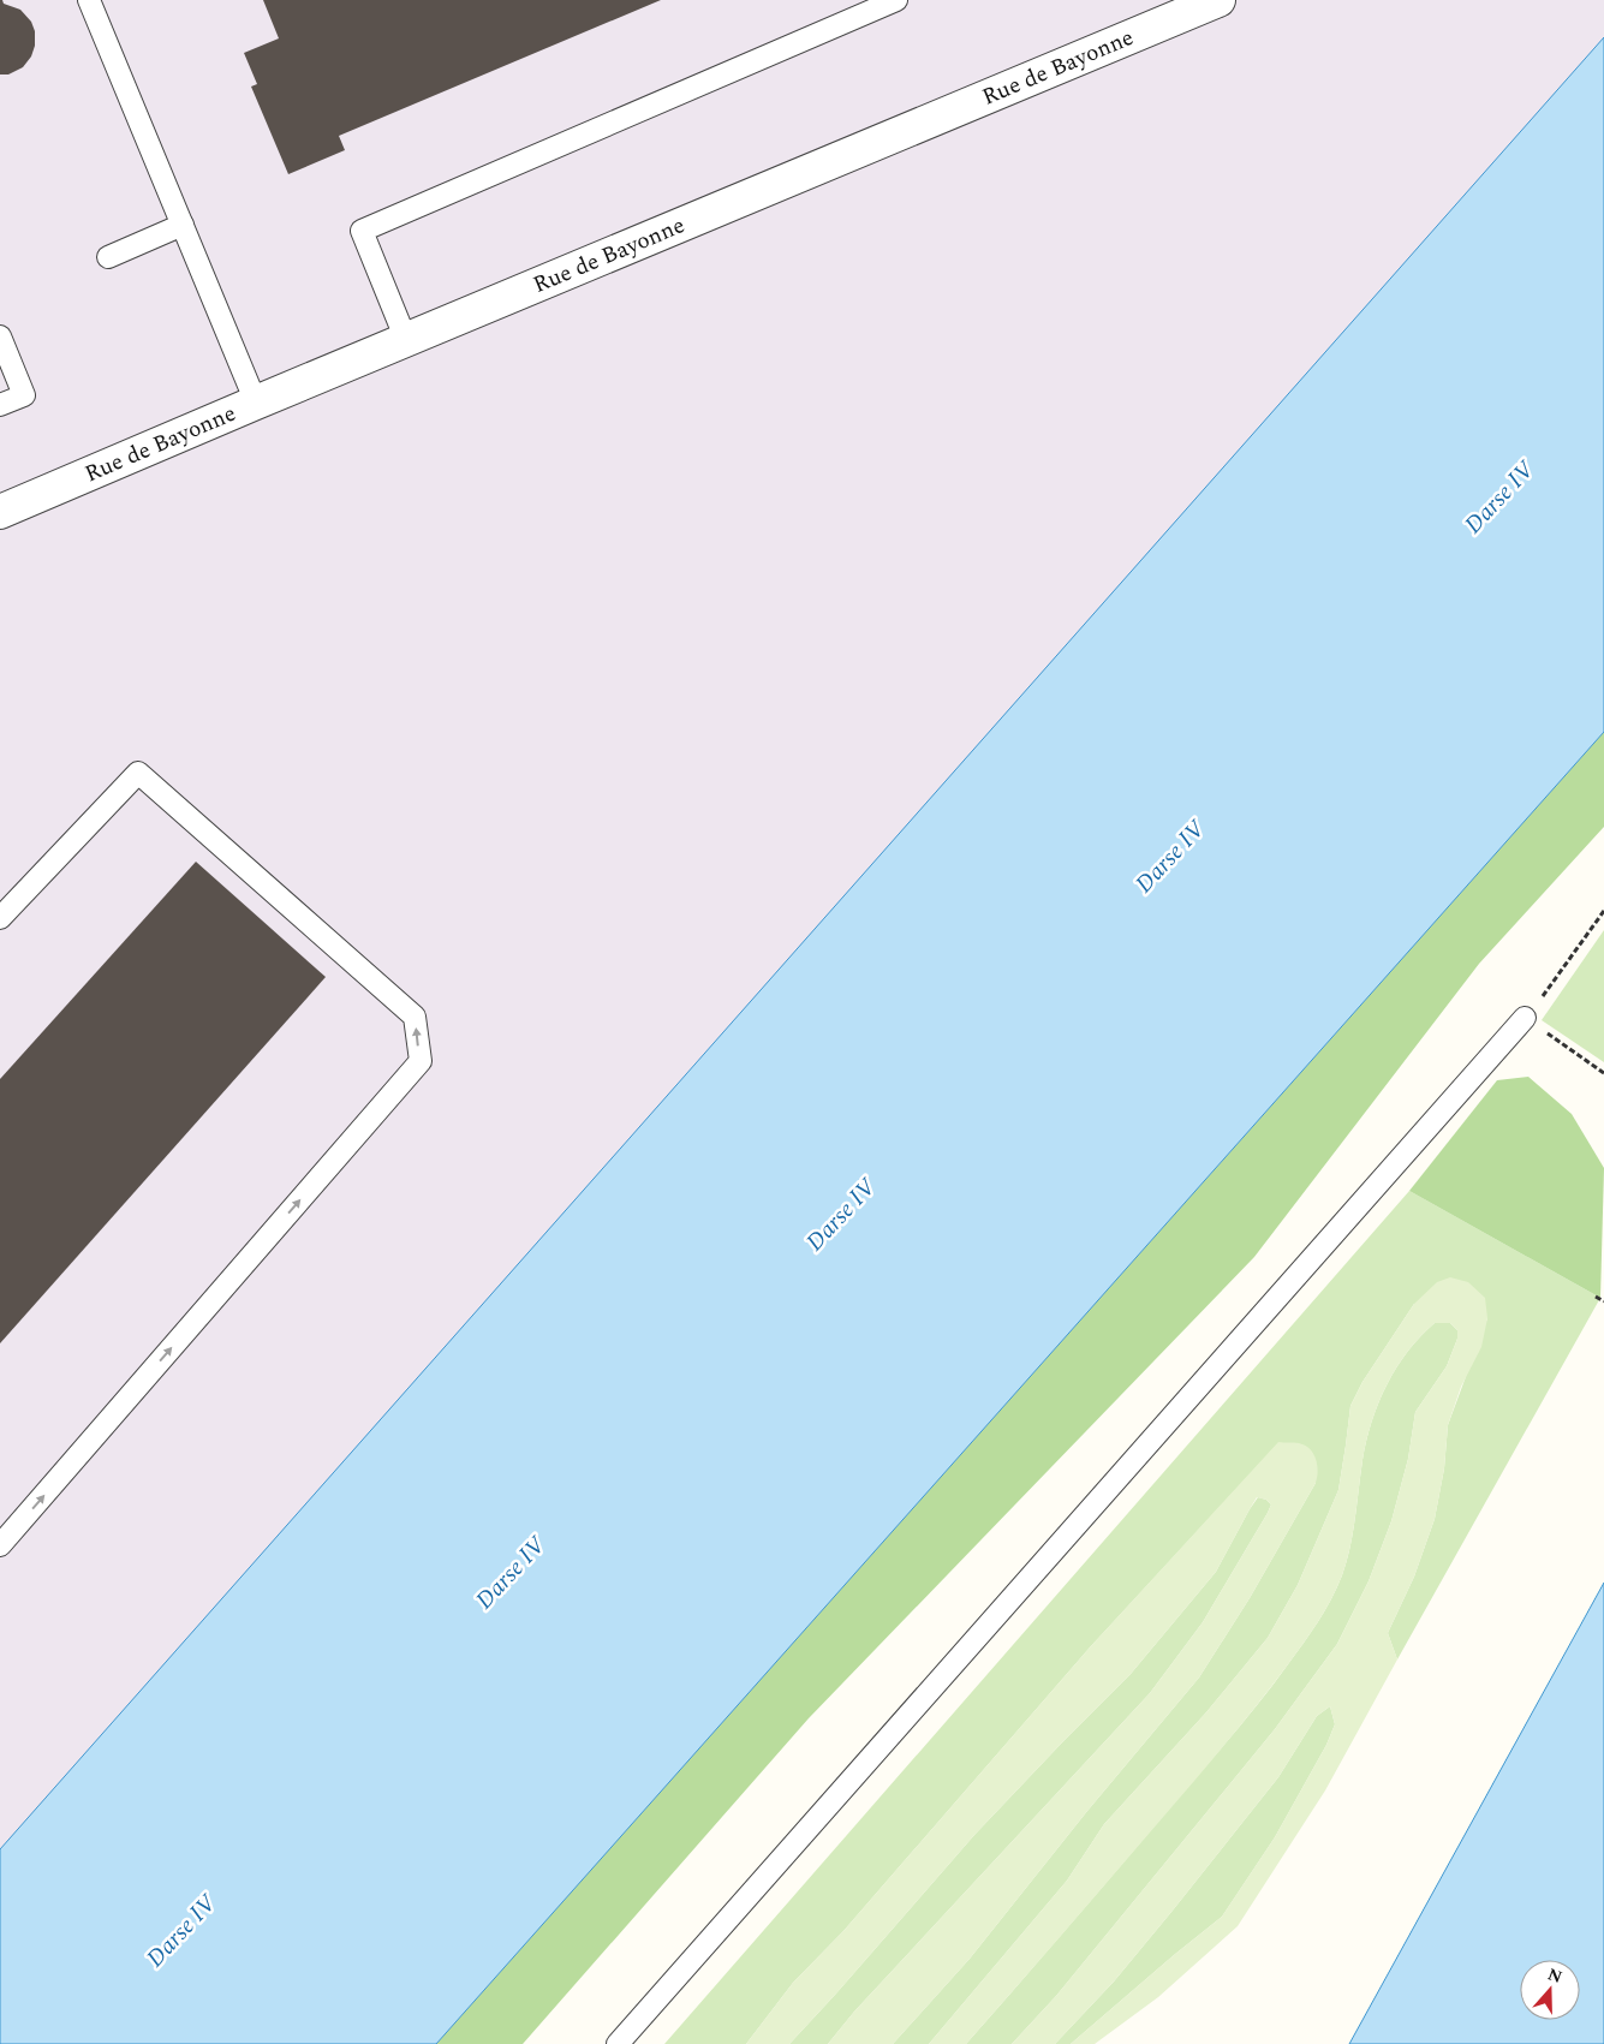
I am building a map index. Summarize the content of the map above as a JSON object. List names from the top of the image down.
{
  "streets": {
    "street": ["Rue de Bayonne"]
  },
  "water": ["Darse IV"],
  "north": "top"
}
